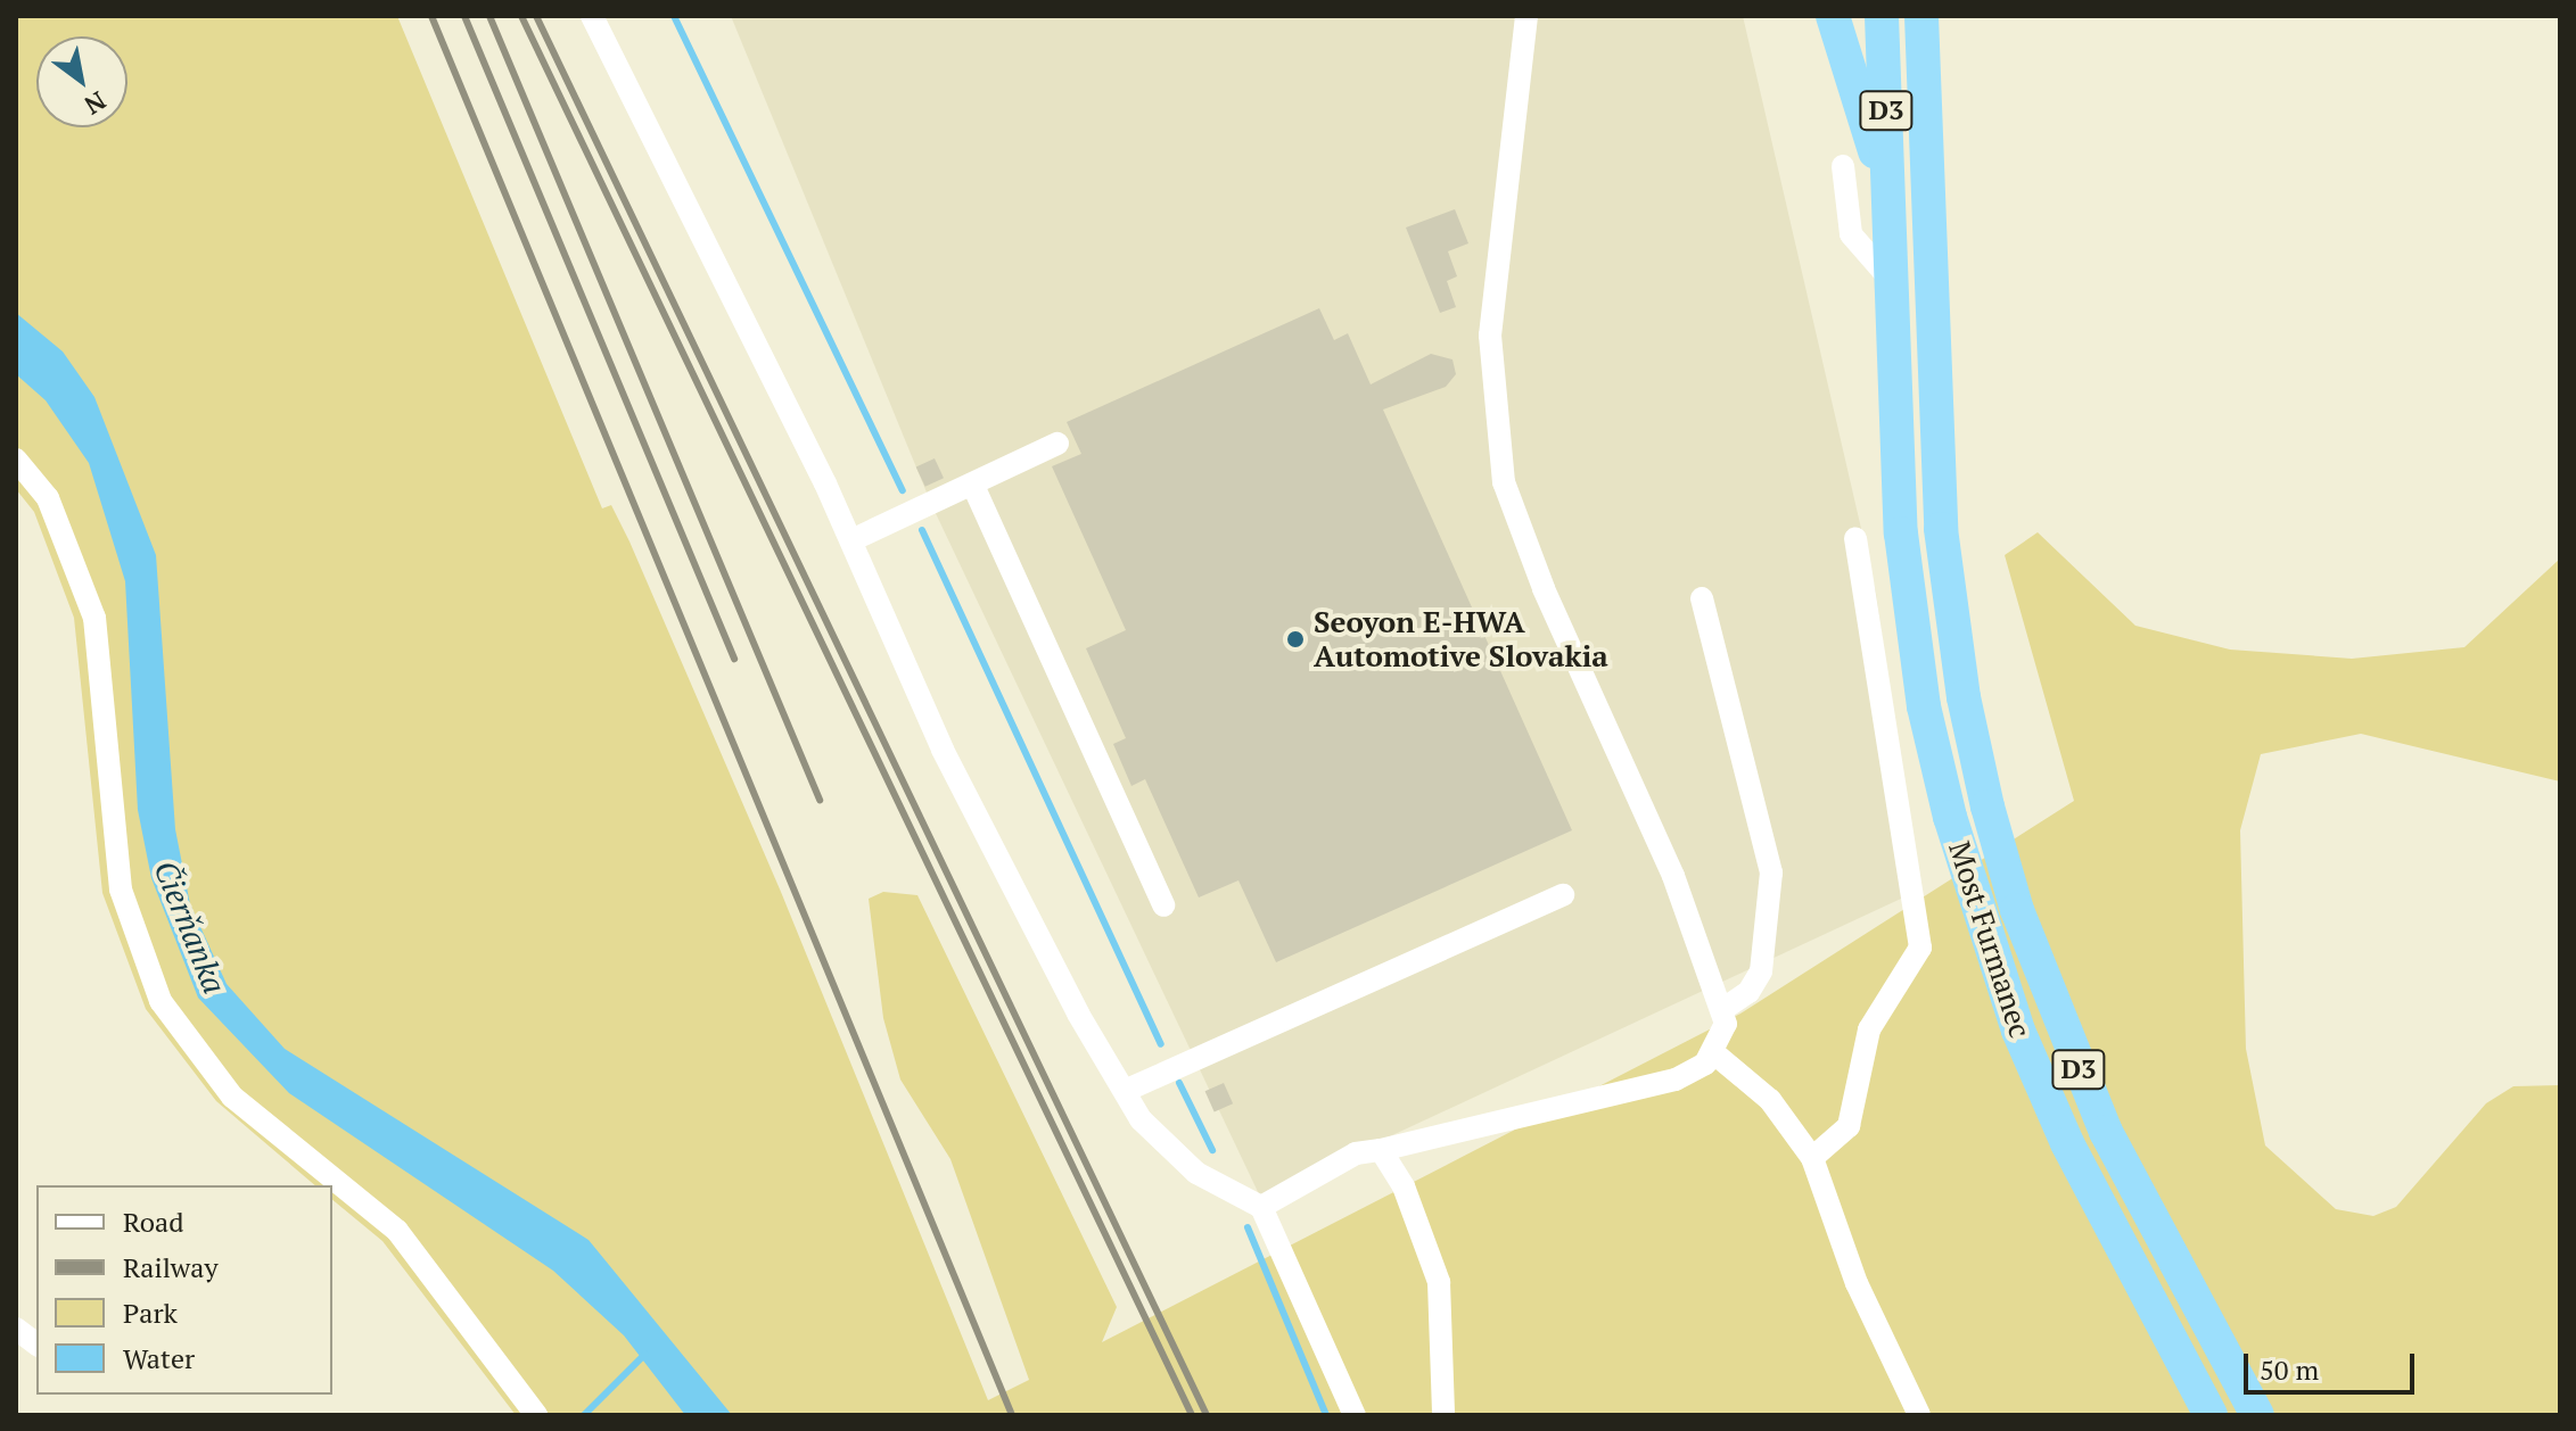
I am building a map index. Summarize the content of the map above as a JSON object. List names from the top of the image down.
{
  "streets": {
    "highway": ["D3", "Most Furmanec"]
  },
  "crossings": [
    ["D3", "Most Furmanec"]
  ],
  "water": ["Čierňanka"],
  "places": ["Seoyon E-HWA Automotive Slovakia"],
  "legend": [
    "Road",
    "Railway",
    "Park",
    "Water"
  ],
  "scale_bar": "50 m",
  "north": "bottom right"
}
